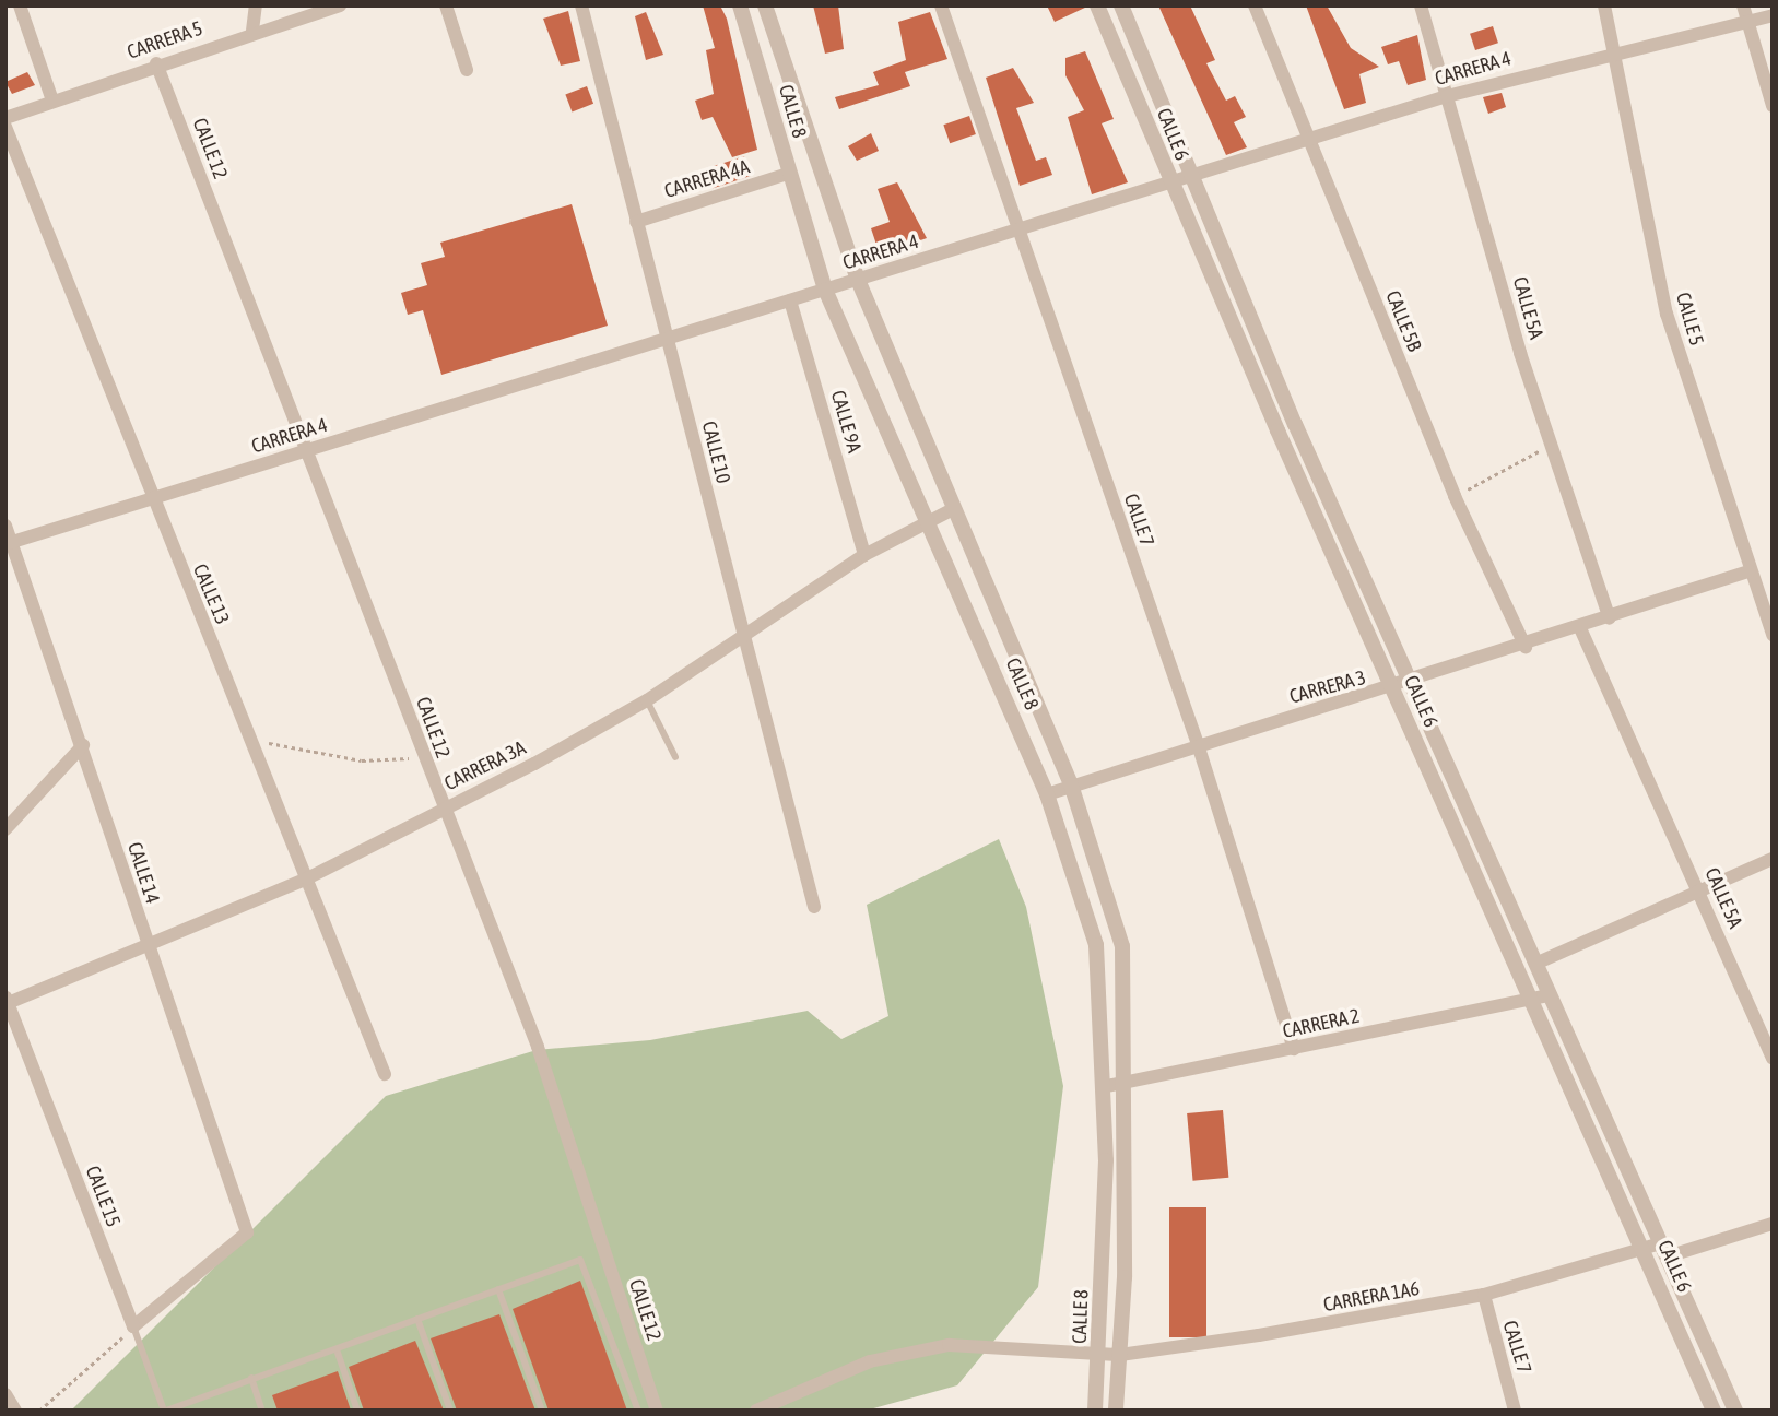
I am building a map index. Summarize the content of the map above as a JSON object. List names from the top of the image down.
{
  "streets": {
    "street": [
      "CARRERA 5",
      "CARRERA 4",
      "CALLE 8",
      "CALLE 6",
      "CALLE 12",
      "CARRERA 4A",
      "CALLE 5A",
      "CALLE 5",
      "CALLE 5B",
      "CALLE 9A",
      "CALLE 10",
      "CALLE 7",
      "CALLE 13",
      "CARRERA 3",
      "CARRERA 3A",
      "CALLE 14",
      "CARRERA 2",
      "CALLE 15",
      "CARRERA 1A6"
    ]
  },
  "crossings": [
    ["CARRERA 5", "CALLE 12"],
    ["CARRERA 4", "CALLE 8"],
    ["CARRERA 4", "CALLE 6"],
    ["CARRERA 4", "CALLE 12"],
    ["CARRERA 4", "CALLE 5A"],
    ["CARRERA 4", "CALLE 5"],
    ["CARRERA 4", "CALLE 5B"],
    ["CARRERA 4", "CALLE 9A"],
    ["CARRERA 4", "CALLE 10"],
    ["CARRERA 4", "CALLE 7"],
    ["CARRERA 4", "CALLE 13"],
    ["CARRERA 4", "CALLE 14"],
    ["CALLE 8", "CARRERA 4A"],
    ["CALLE 8", "CARRERA 3"],
    ["CALLE 8", "CARRERA 3A"],
    ["CALLE 8", "CARRERA 2"],
    ["CALLE 8", "CARRERA 1A6"],
    ["CALLE 6", "CARRERA 3"],
    ["CALLE 6", "CARRERA 2"],
    ["CALLE 6", "CARRERA 1A6"],
    ["CALLE 12", "CARRERA 3A"],
    ["CARRERA 4A", "CALLE 10"],
    ["CALLE 5A", "CARRERA 3"],
    ["CALLE 5", "CARRERA 3"],
    ["CALLE 5B", "CARRERA 3"],
    ["CALLE 9A", "CARRERA 3A"],
    ["CALLE 10", "CARRERA 3A"],
    ["CALLE 7", "CARRERA 3"],
    ["CALLE 7", "CARRERA 2"],
    ["CALLE 7", "CARRERA 1A6"],
    ["CALLE 13", "CARRERA 3A"],
    ["CARRERA 3A", "CALLE 14"],
    ["CARRERA 3A", "CALLE 15"],
    ["CALLE 14", "CALLE 15"]
  ]
}
